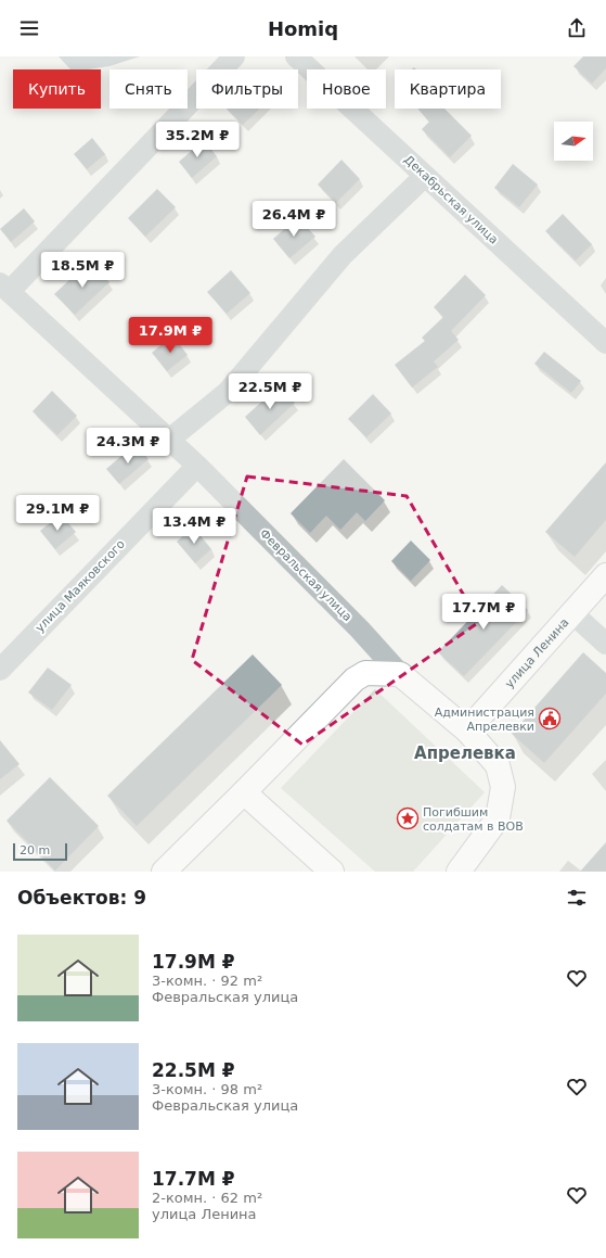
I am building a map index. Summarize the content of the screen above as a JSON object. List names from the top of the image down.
{
  "streets": {
    "main road": ["улица Ленина"],
    "street": ["Декабрьская улица", "Февральская улица", "улица Маяковского"]
  },
  "crossings": [
    ["Февральская улица", "улица Маяковского"]
  ],
  "districts": ["Апрелевка"],
  "places": {
    "public building": ["Администрация Апрелевки"],
    "place": ["Погибшим солдатам в ВОВ"]
  },
  "scale_bar": "20 m",
  "north": "right",
  "page": {
    "header": "Homiq",
    "chip": [
      "Купить",
      "Снять",
      "Фильтры",
      "Новое",
      "Квартира"
    ],
    "price": [
      "35.2M ₽",
      "26.4M ₽",
      "18.5M ₽",
      "17.9M ₽",
      "22.5M ₽",
      "24.3M ₽",
      "29.1M ₽",
      "13.4M ₽",
      "17.7M ₽"
    ],
    "scale": "20 m",
    "heading": "Объектов: 9",
    "list": [
      {
        "name": "17.9M ₽",
        "note": "3-комн. · 92 m² · Февральская улица"
      },
      {
        "name": "22.5M ₽",
        "note": "3-комн. · 98 m² · Февральская улица"
      },
      {
        "name": "17.7M ₽",
        "note": "2-комн. · 62 m² · улица Ленина"
      }
    ]
  }
}
